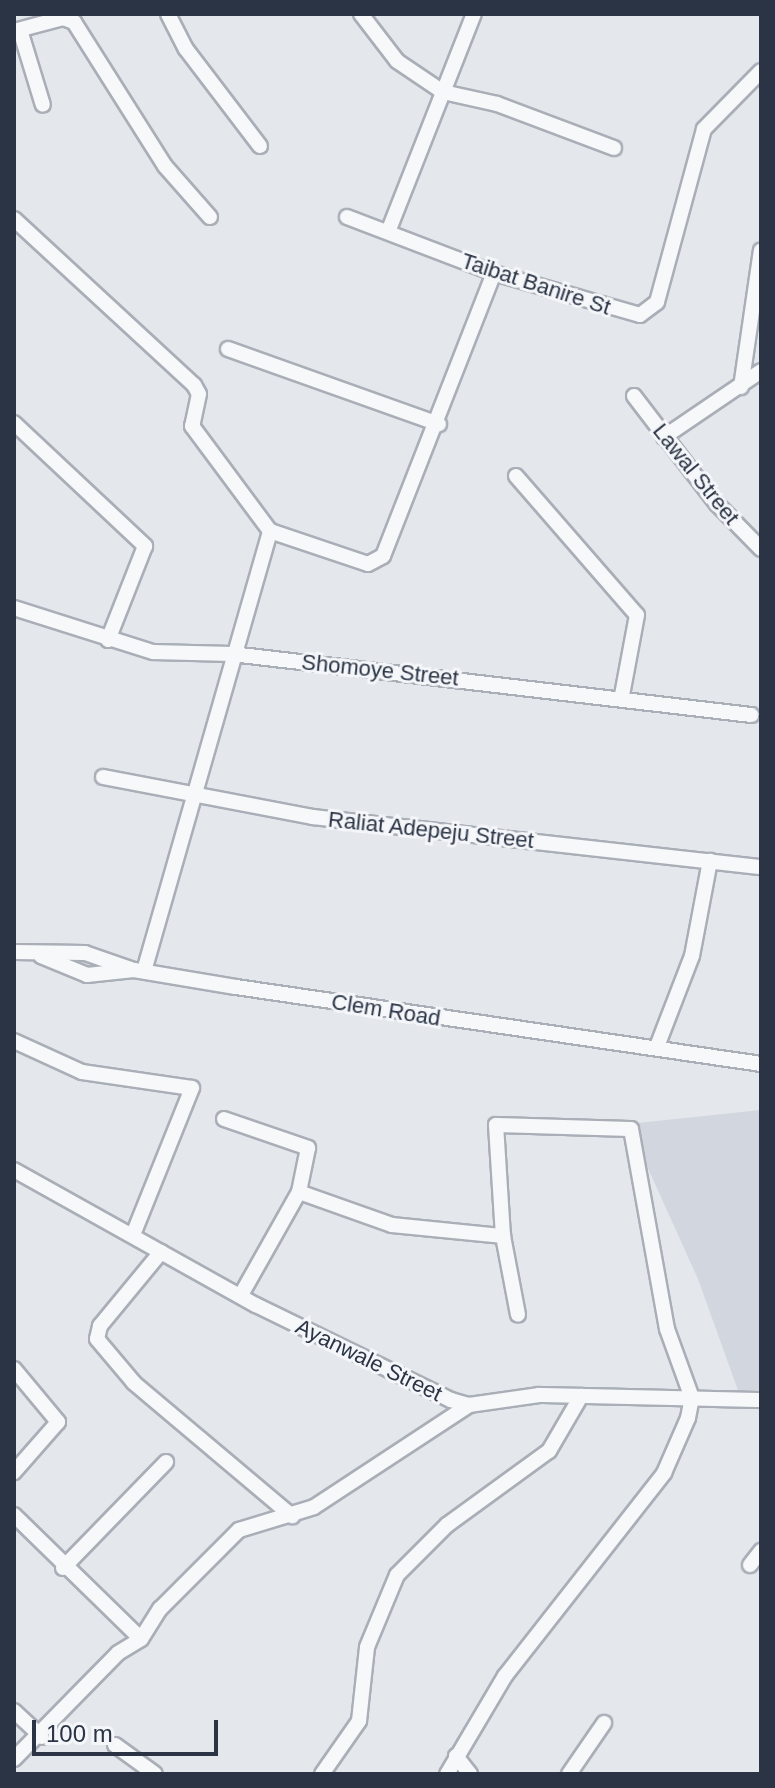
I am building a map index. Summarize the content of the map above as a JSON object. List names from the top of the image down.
{
  "streets": {
    "street": [
      "Taibat Banire St",
      "Lawal Street",
      "Shomoye Street",
      "Raliat Adepeju Street",
      "Clem Road",
      "Ayanwale Street"
    ]
  },
  "scale_bar": "100 m"
}
